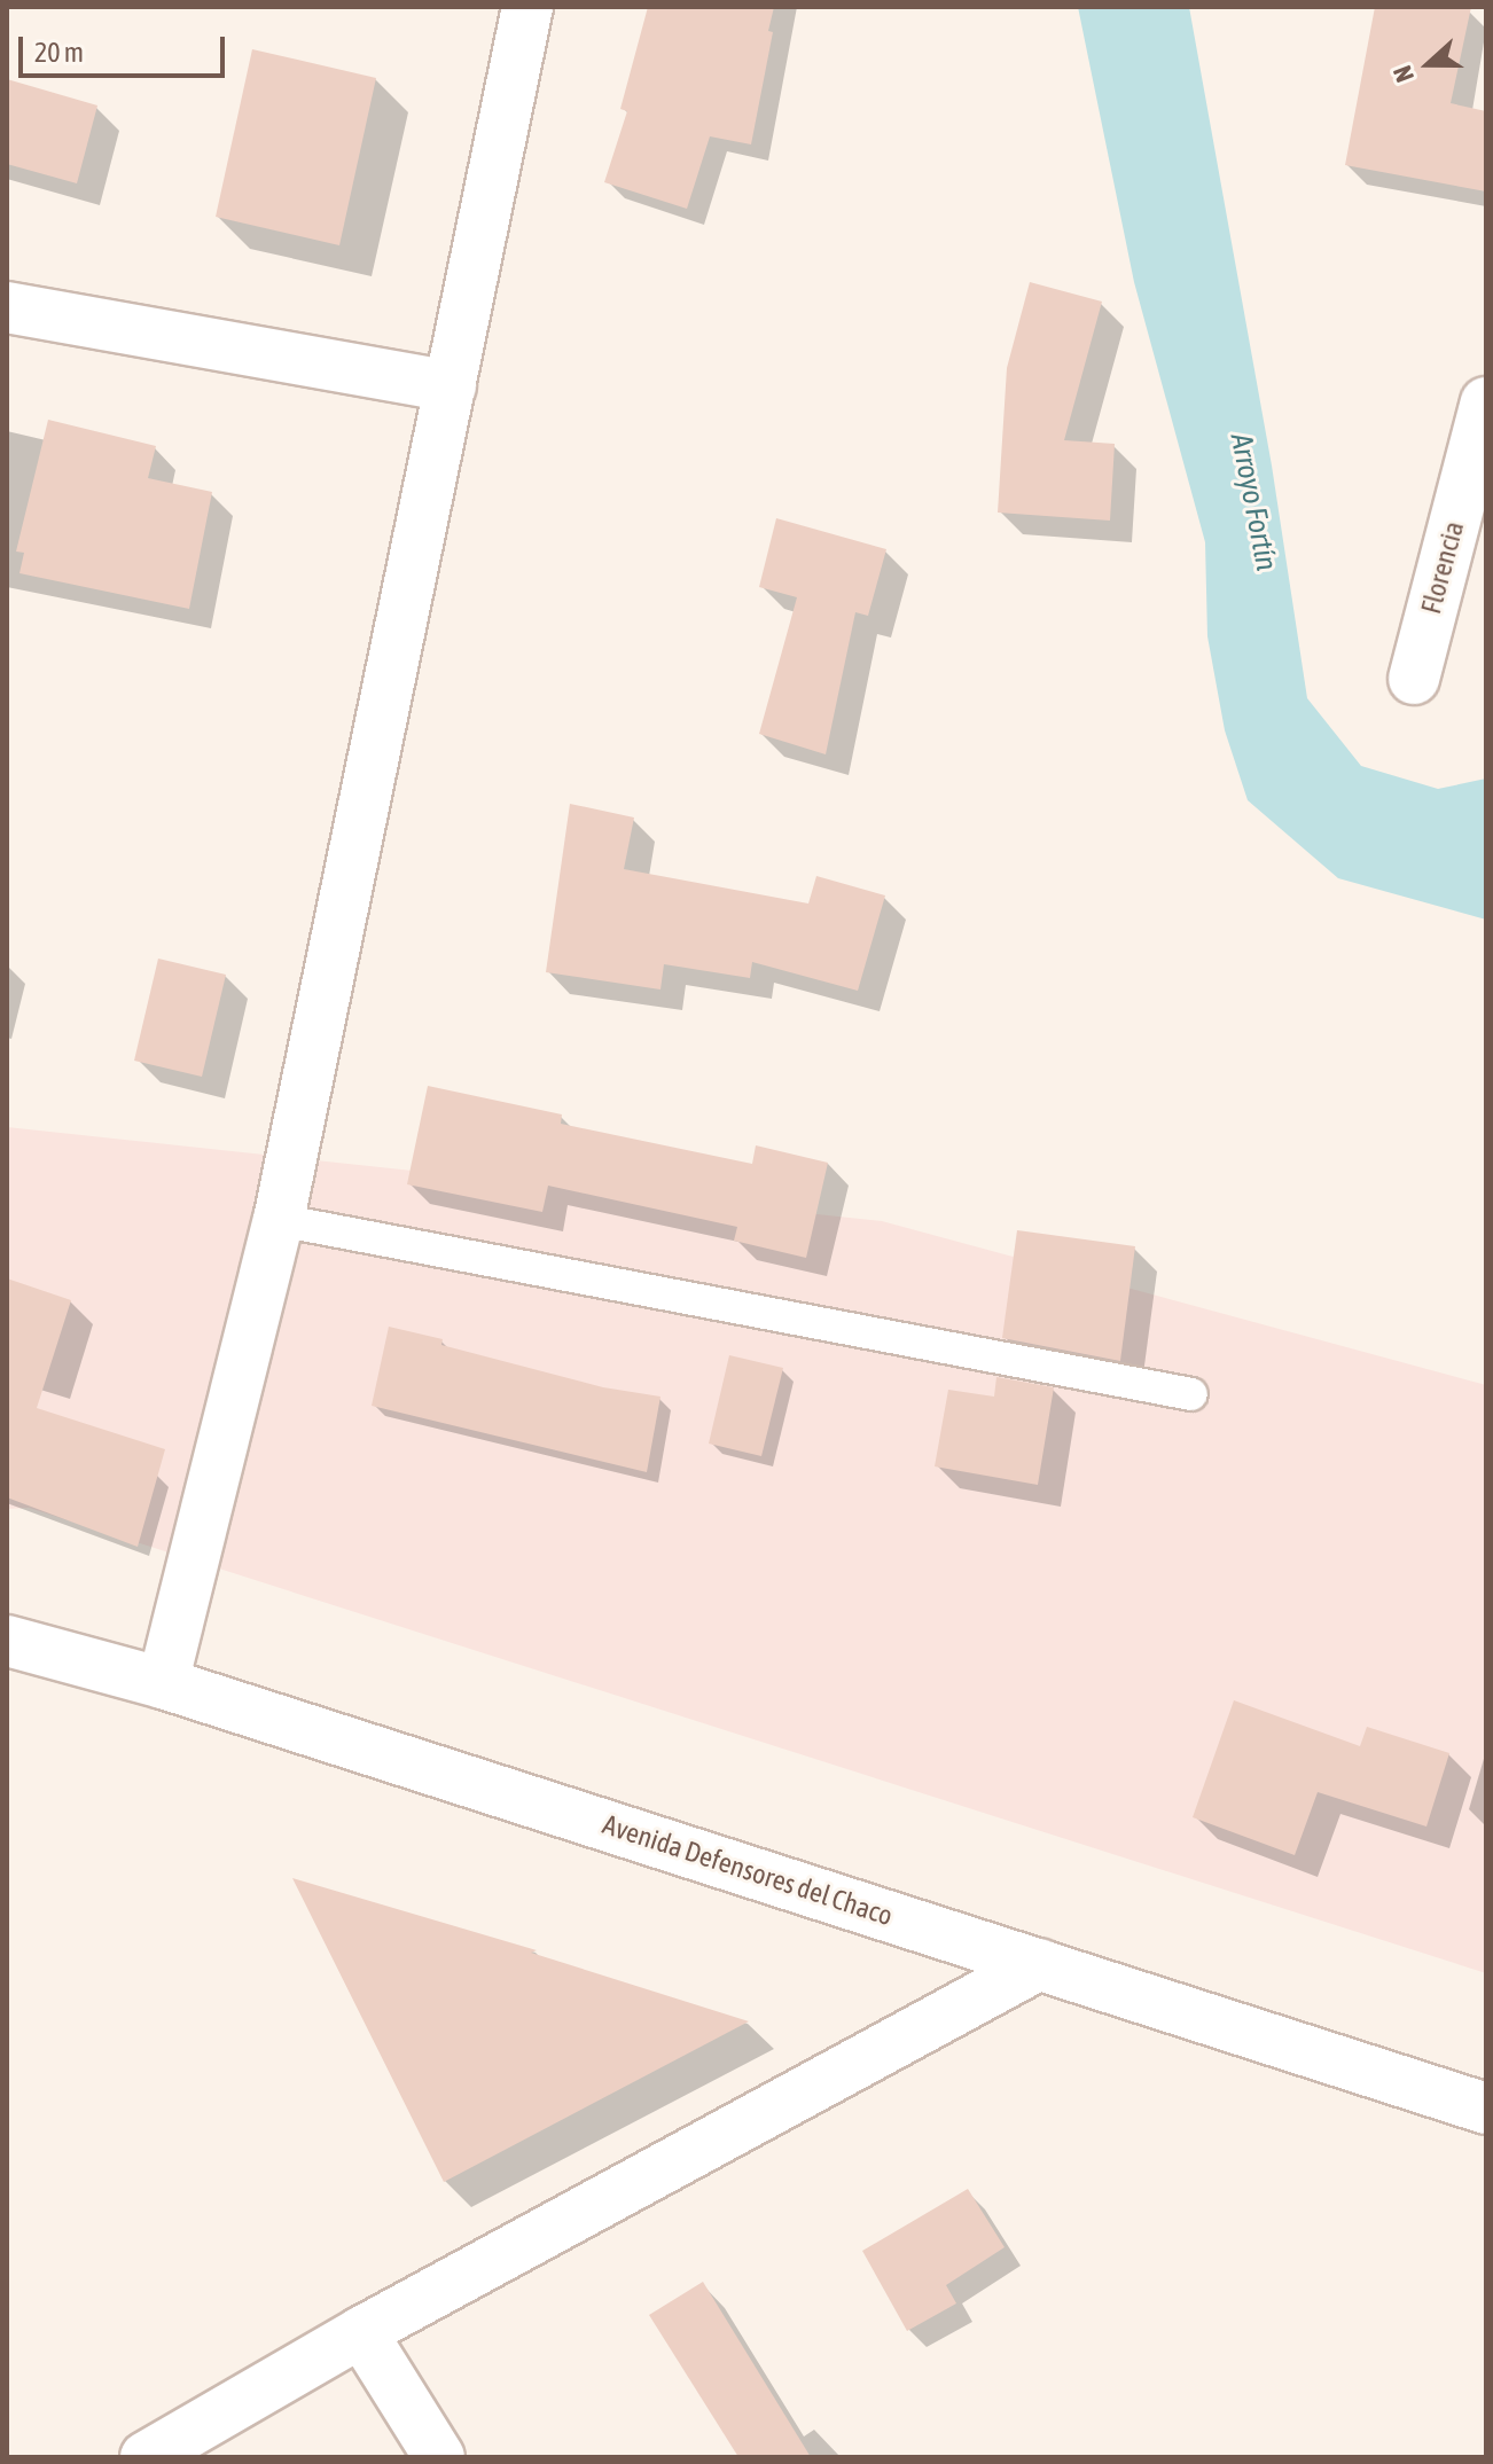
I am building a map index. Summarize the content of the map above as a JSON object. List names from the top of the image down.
{
  "streets": {
    "street": ["Florencia", "Avenida Defensores del Chaco"]
  },
  "water": ["Arroyo Fortín"],
  "scale_bar": "20 m",
  "north": "left"
}
